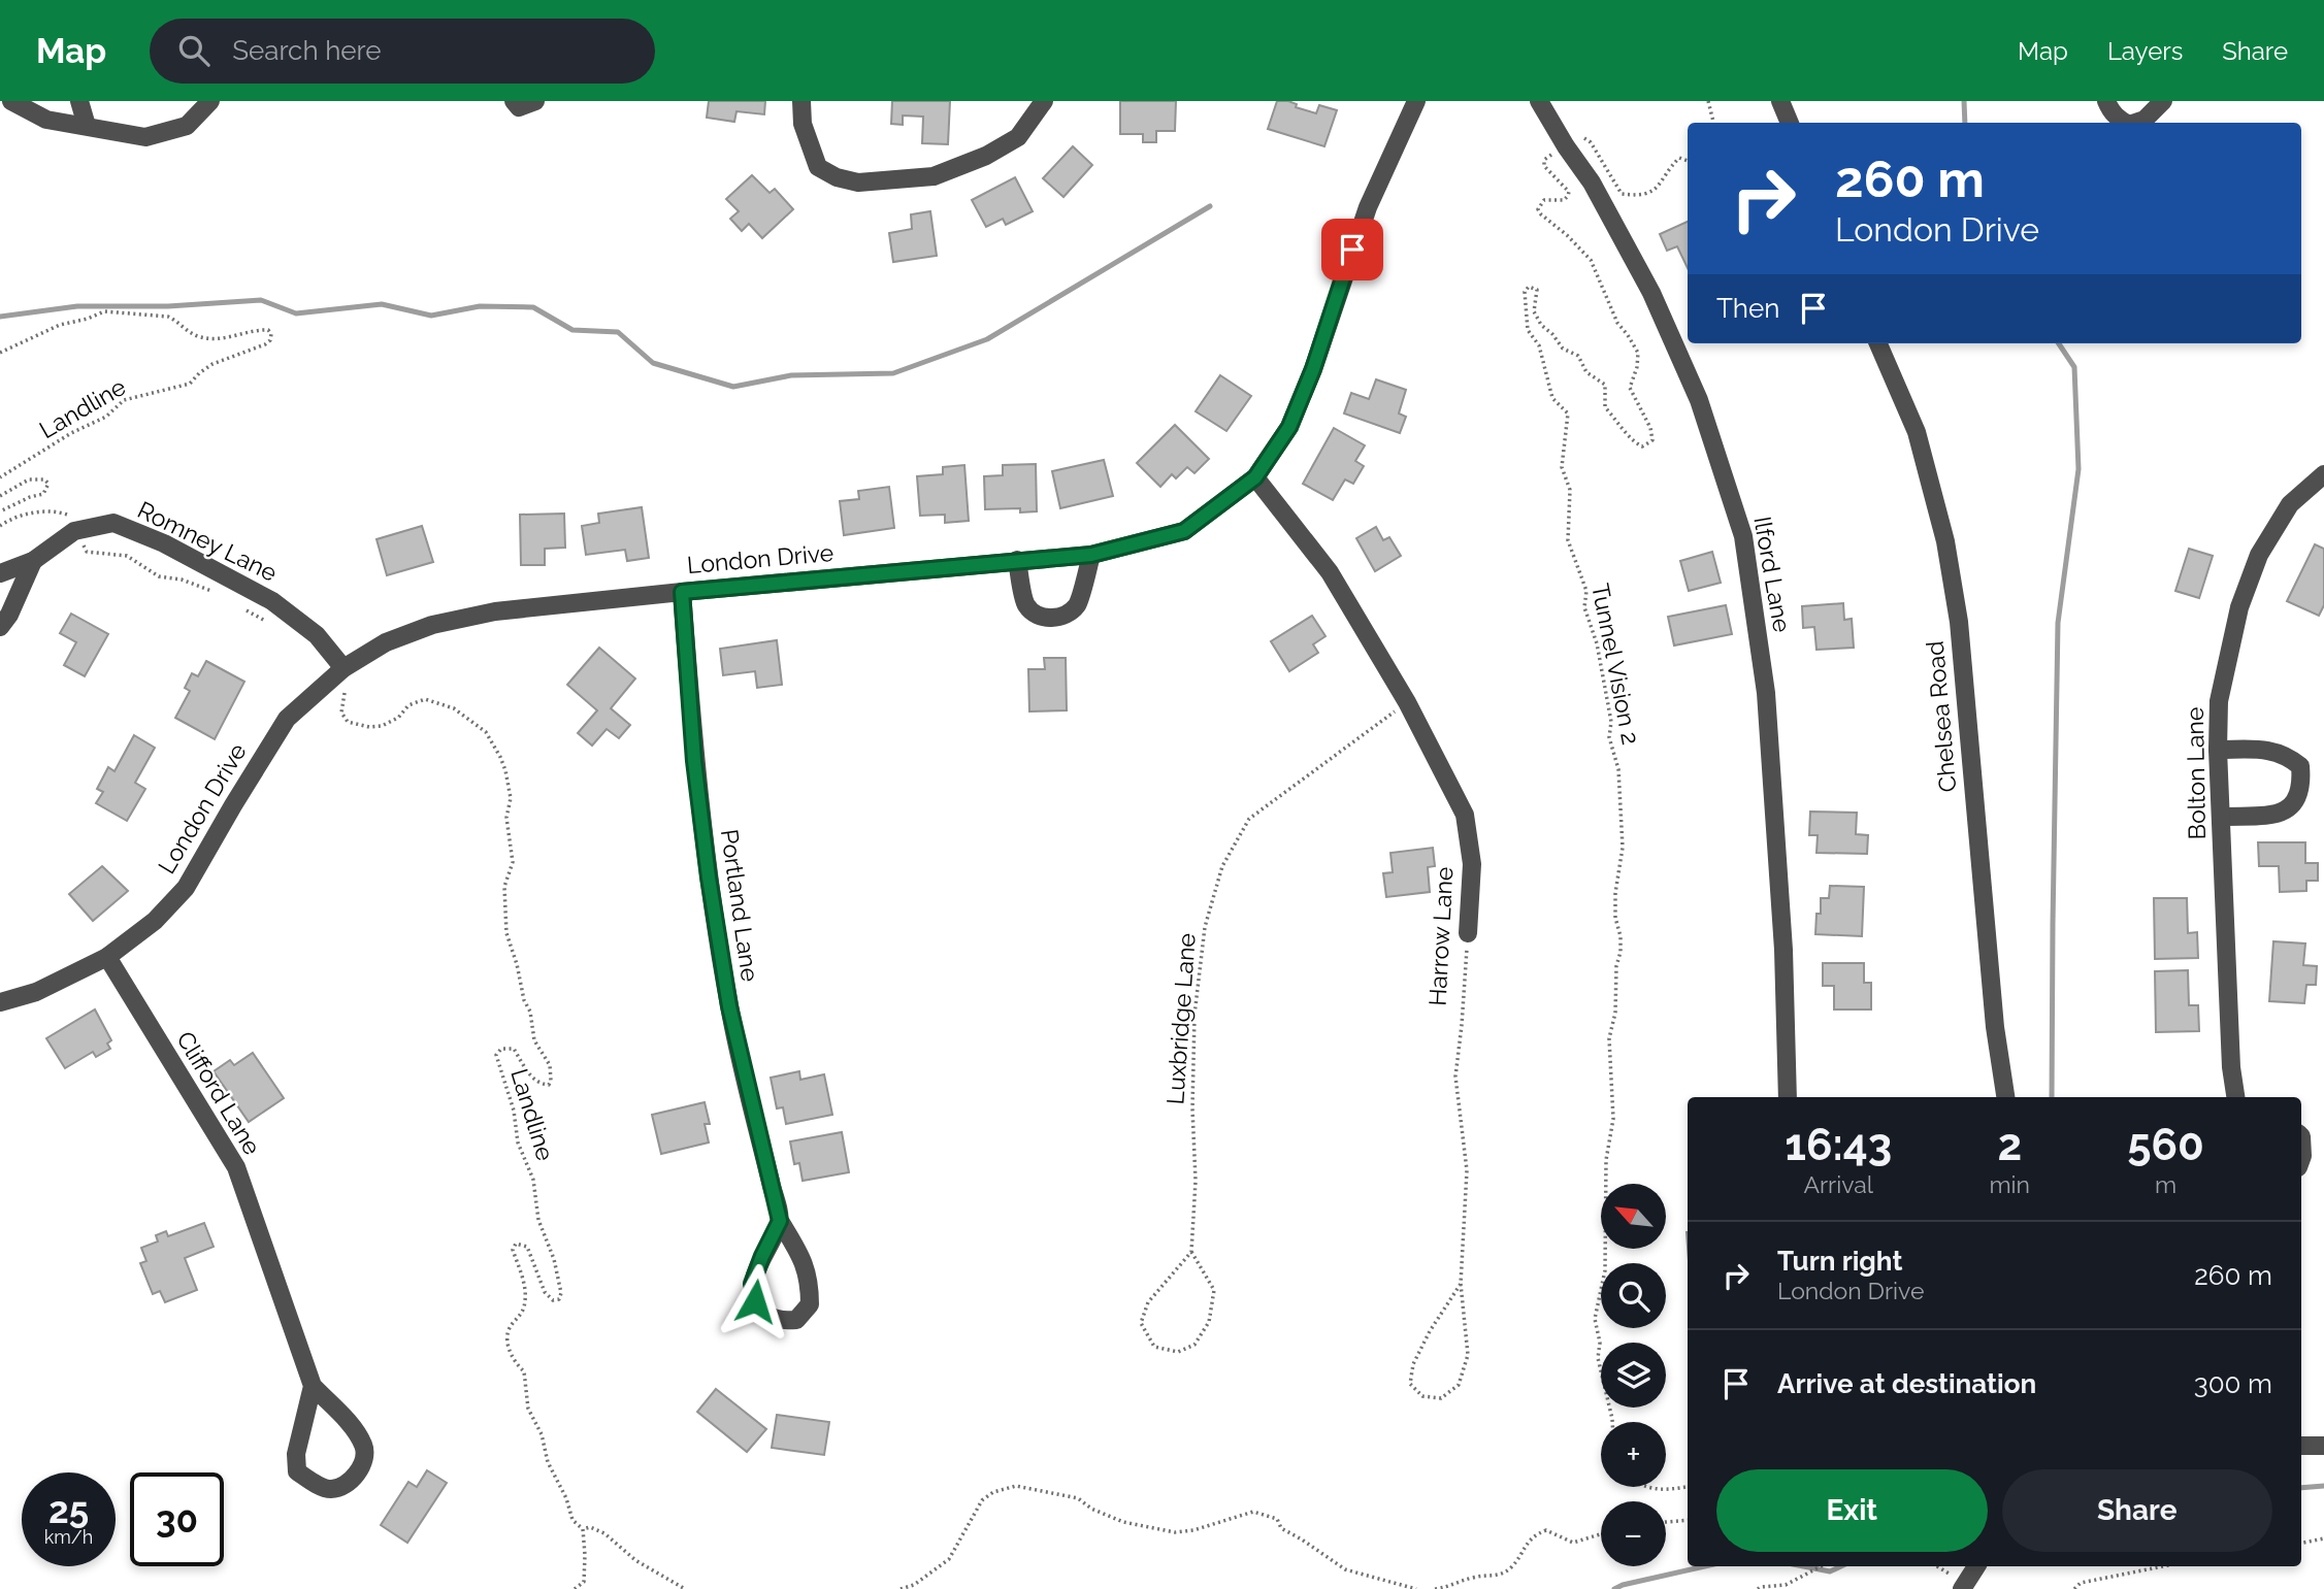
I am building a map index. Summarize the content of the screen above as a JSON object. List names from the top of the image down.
{
  "streets": {
    "street": [
      "Romney Lane",
      "London Drive",
      "Ilford Lane",
      "Chelsea Road",
      "Bolton Lane",
      "Portland Lane",
      "Harrow Lane",
      "Clifford Lane"
    ],
    "path": ["Landline", "Tunnel Vision 2", "Luxbridge Lane"]
  },
  "crossings": [
    ["Landline", "Romney Lane"],
    ["Landline", "London Drive"],
    ["Romney Lane", "London Drive"],
    ["London Drive", "Portland Lane"],
    ["London Drive", "Harrow Lane"],
    ["London Drive", "Clifford Lane"],
    ["Harrow Lane", "Luxbridge Lane"]
  ],
  "north": "top left",
  "page": {
    "header": "Map",
    "search": "Search here",
    "nav": ["Map", "Layers", "Share"],
    "turn": ["260 m", "London Drive"],
    "then": "Then",
    "eta": [
      "16:43",
      "Arrival",
      "2",
      "min",
      "560",
      "m"
    ],
    "map_buttons": ["+", "−"],
    "list": [
      {
        "name": "Turn right",
        "note": "London Drive",
        "value": "260 m"
      },
      {
        "name": "Arrive at destination",
        "value": "300 m"
      }
    ],
    "buttons": ["Exit", "Share"],
    "speed": "25 km/h",
    "limit": "30"
  }
}
